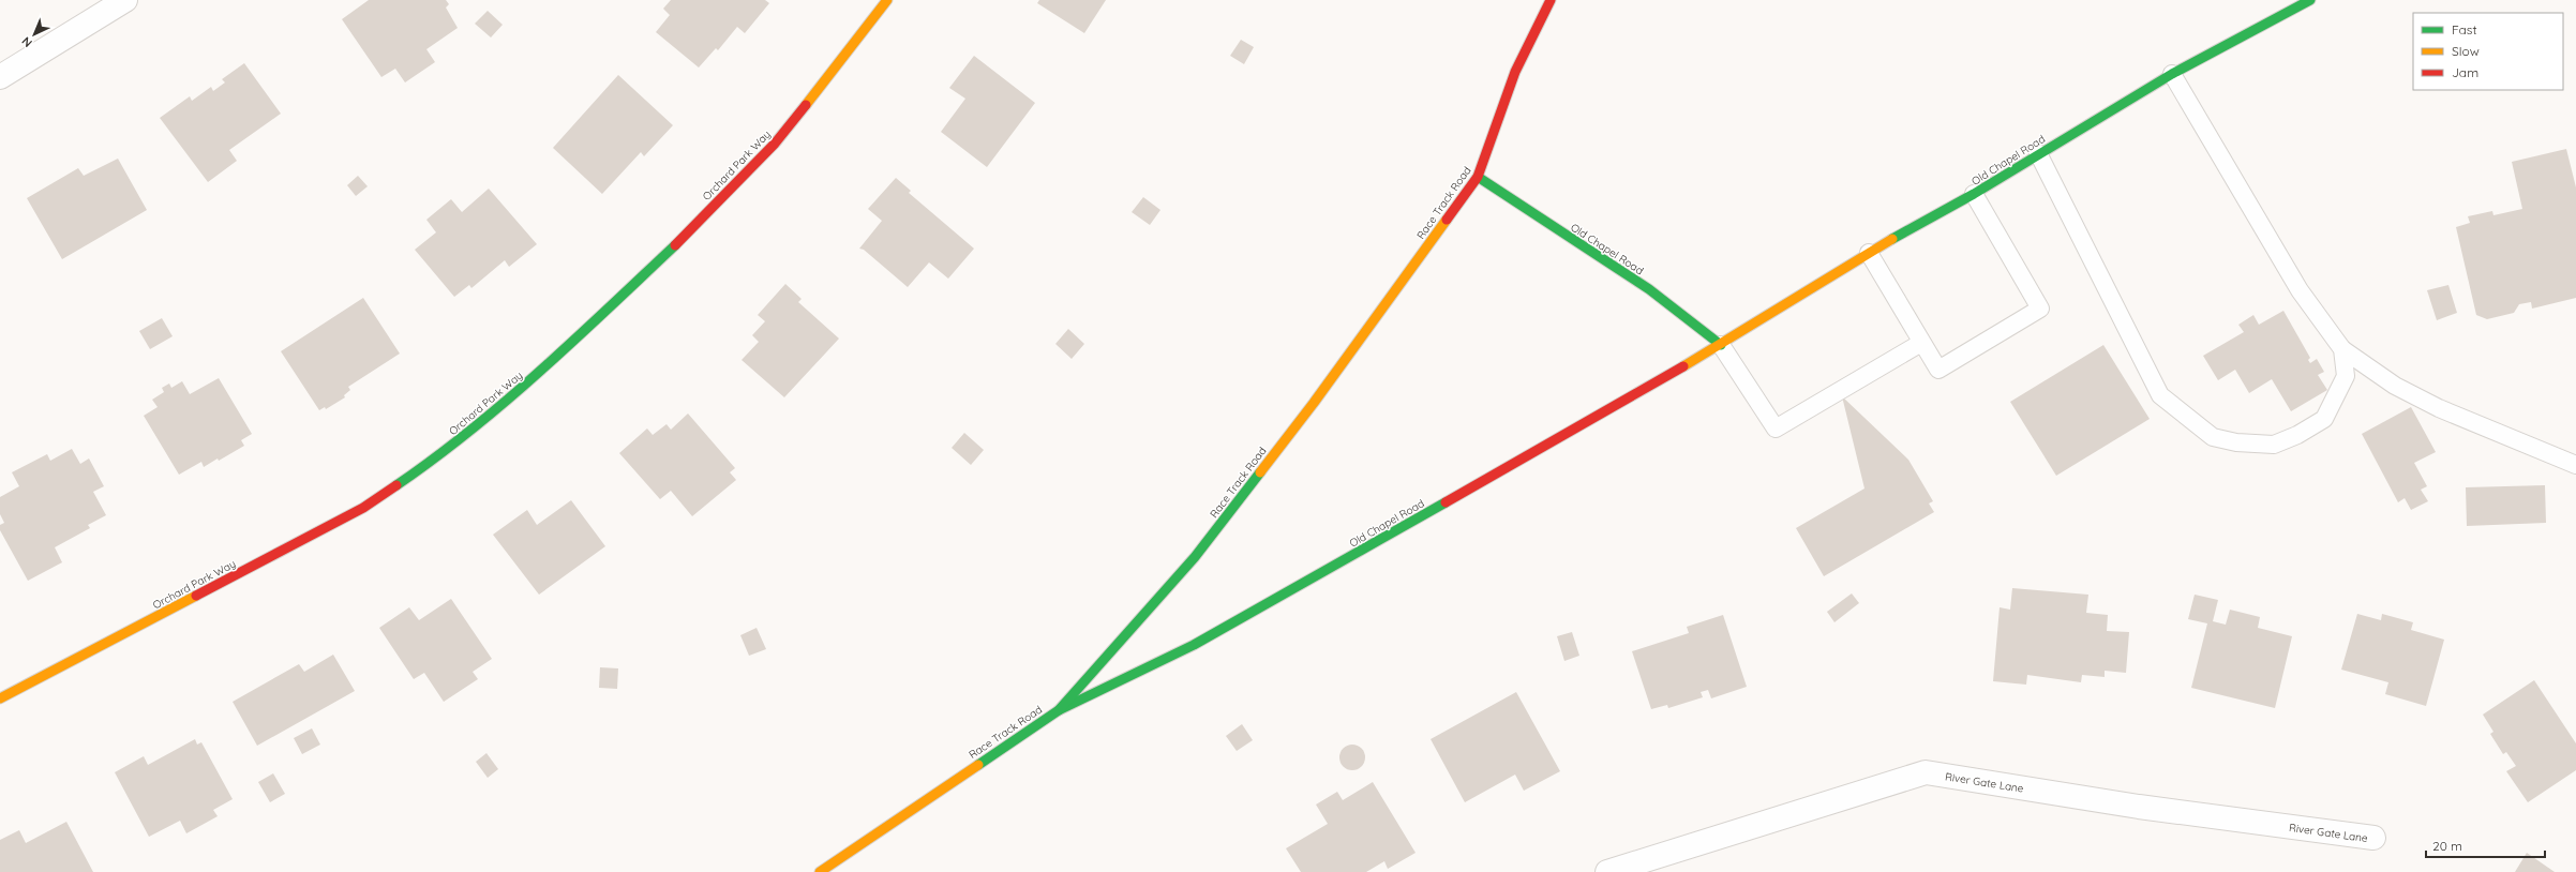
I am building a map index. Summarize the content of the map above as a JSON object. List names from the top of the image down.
{
  "streets": {
    "street": [
      "Old Chapel Road",
      "Orchard Park Way",
      "Race Track Road",
      "River Gate Lane"
    ]
  },
  "crossings": [
    ["Old Chapel Road", "Race Track Road"]
  ],
  "legend": ["Fast", "Slow", "Jam"],
  "scale_bar": "20 m",
  "north": "bottom left"
}
